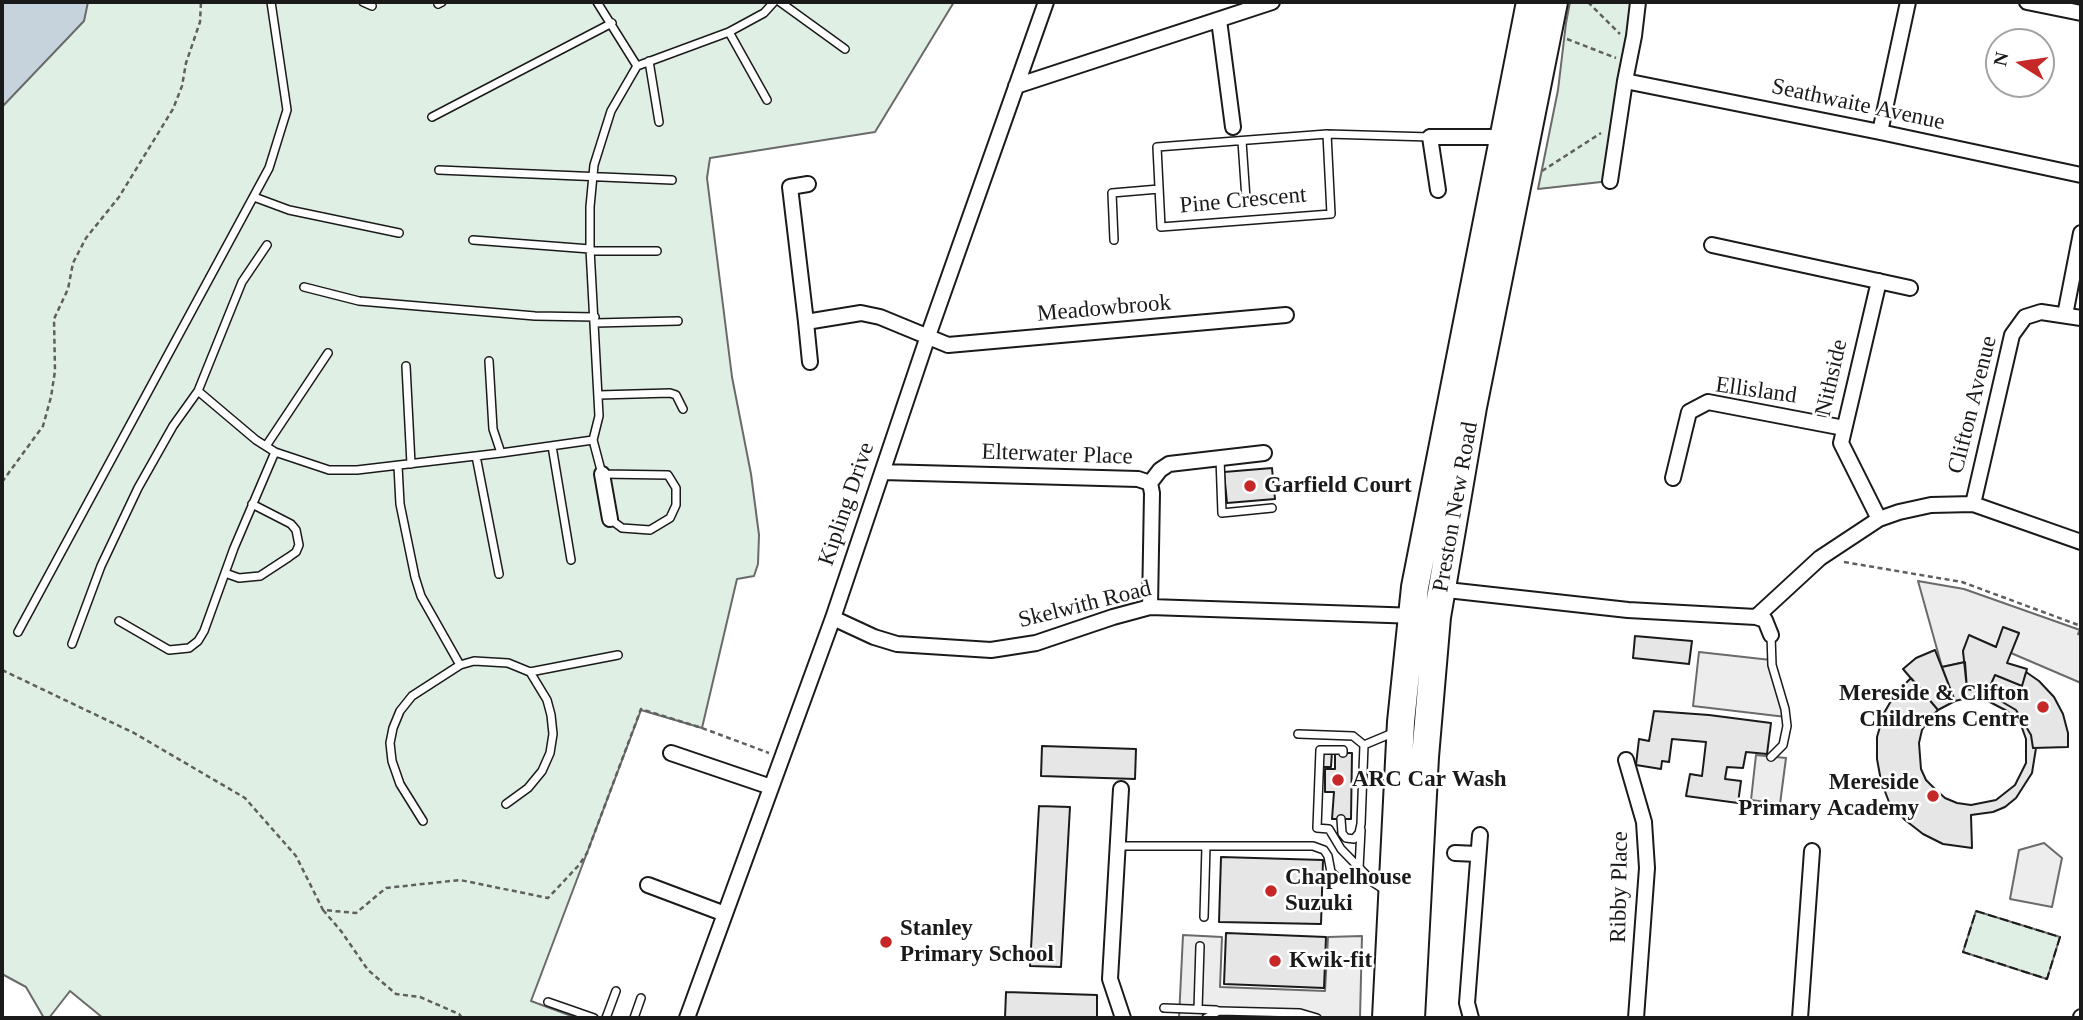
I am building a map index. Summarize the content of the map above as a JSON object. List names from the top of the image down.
{
  "streets": {
    "highway": ["Preston New Road"],
    "street": [
      "Seathwaite Avenue",
      "Meadowbrook",
      "Nithside",
      "Ellisland",
      "Clifton Avenue",
      "Elterwater Place",
      "Kipling Drive",
      "Skelwith Road",
      "Ribby Place"
    ],
    "lane": ["Pine Crescent"]
  },
  "crossings": [
    ["Meadowbrook", "Kipling Drive"],
    ["Nithside", "Ellisland"],
    ["Nithside", "Clifton Avenue"],
    ["Elterwater Place", "Kipling Drive"],
    ["Kipling Drive", "Skelwith Road"],
    ["Preston New Road", "Skelwith Road"]
  ],
  "places": [
    "Garfield Court",
    "Mereside & Clifton Childrens Centre",
    "ARC Car Wash",
    "Mereside Primary Academy",
    "Chapelhouse Suzuki",
    "Stanley Primary School",
    "Kwik-fit"
  ],
  "north": "left"
}
